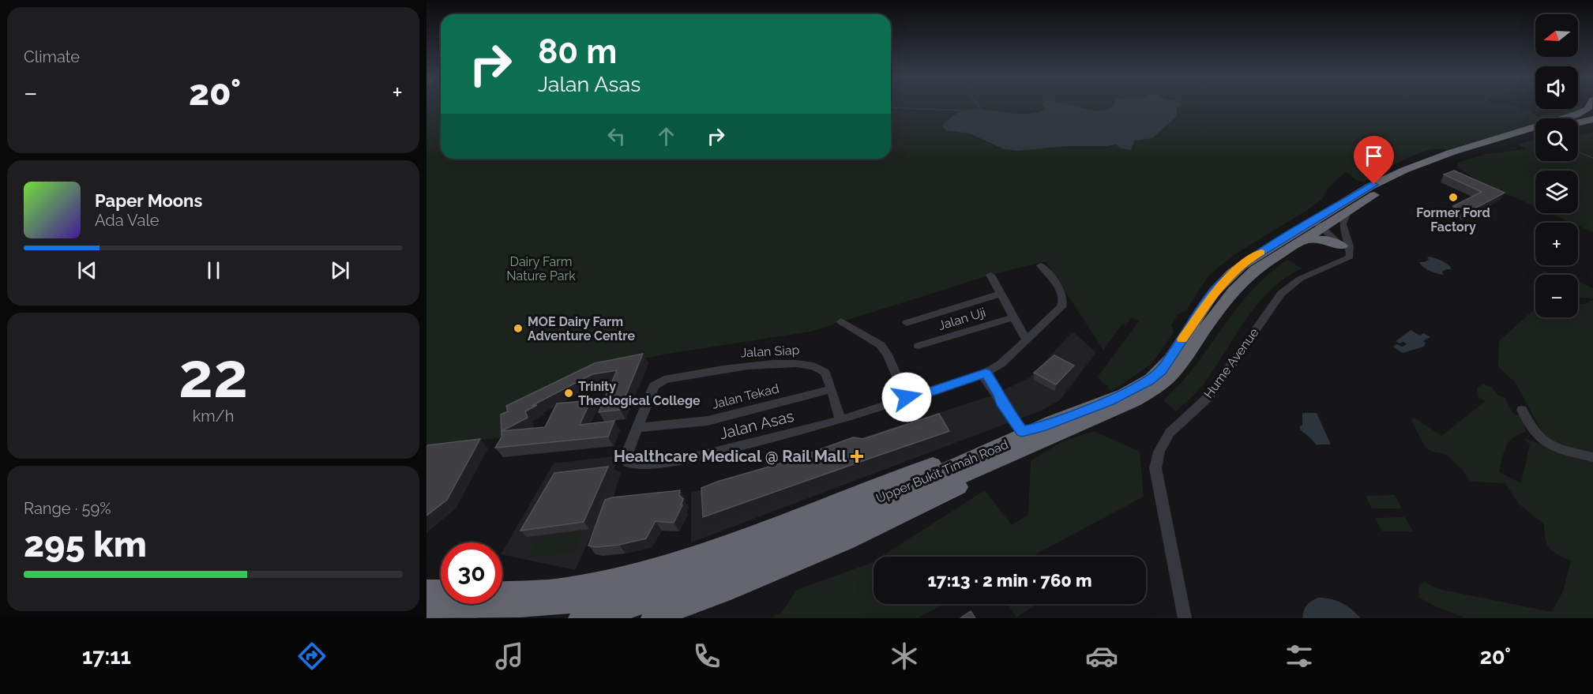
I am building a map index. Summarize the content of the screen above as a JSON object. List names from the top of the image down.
{
  "streets": {
    "highway": ["Upper Bukit Timah Road"],
    "street": [
      "Jalan Uji",
      "Jalan Siap",
      "Hume Avenue",
      "Jalan Tekad",
      "Jalan Asas"
    ]
  },
  "crossings": [
    ["Jalan Siap", "Jalan Tekad"],
    ["Jalan Siap", "Jalan Asas"],
    ["Jalan Tekad", "Jalan Asas"]
  ],
  "parks": ["Dairy Farm Nature Park"],
  "places": {
    "other": ["Former Ford Factory", "MOE Dairy Farm Adventure Centre", "Trinity Theological College"],
    "health": ["Healthcare Medical @ Rail Mall"]
  },
  "north": "left",
  "page": {
    "tile": [
      "Climate",
      ["22", "km/h"],
      ["Range · 59%", "295 km"]
    ],
    "map_buttons": ["+", "−"],
    "turn": ["80 m", "Jalan Asas"],
    "heat": ["−", "20°", "+"],
    "song": ["Paper Moons", "Ada Vale"],
    "limit": "30",
    "trip": "17:13 · 2 min · 760 m",
    "tabs": ["17:11", "20°"]
  }
}
